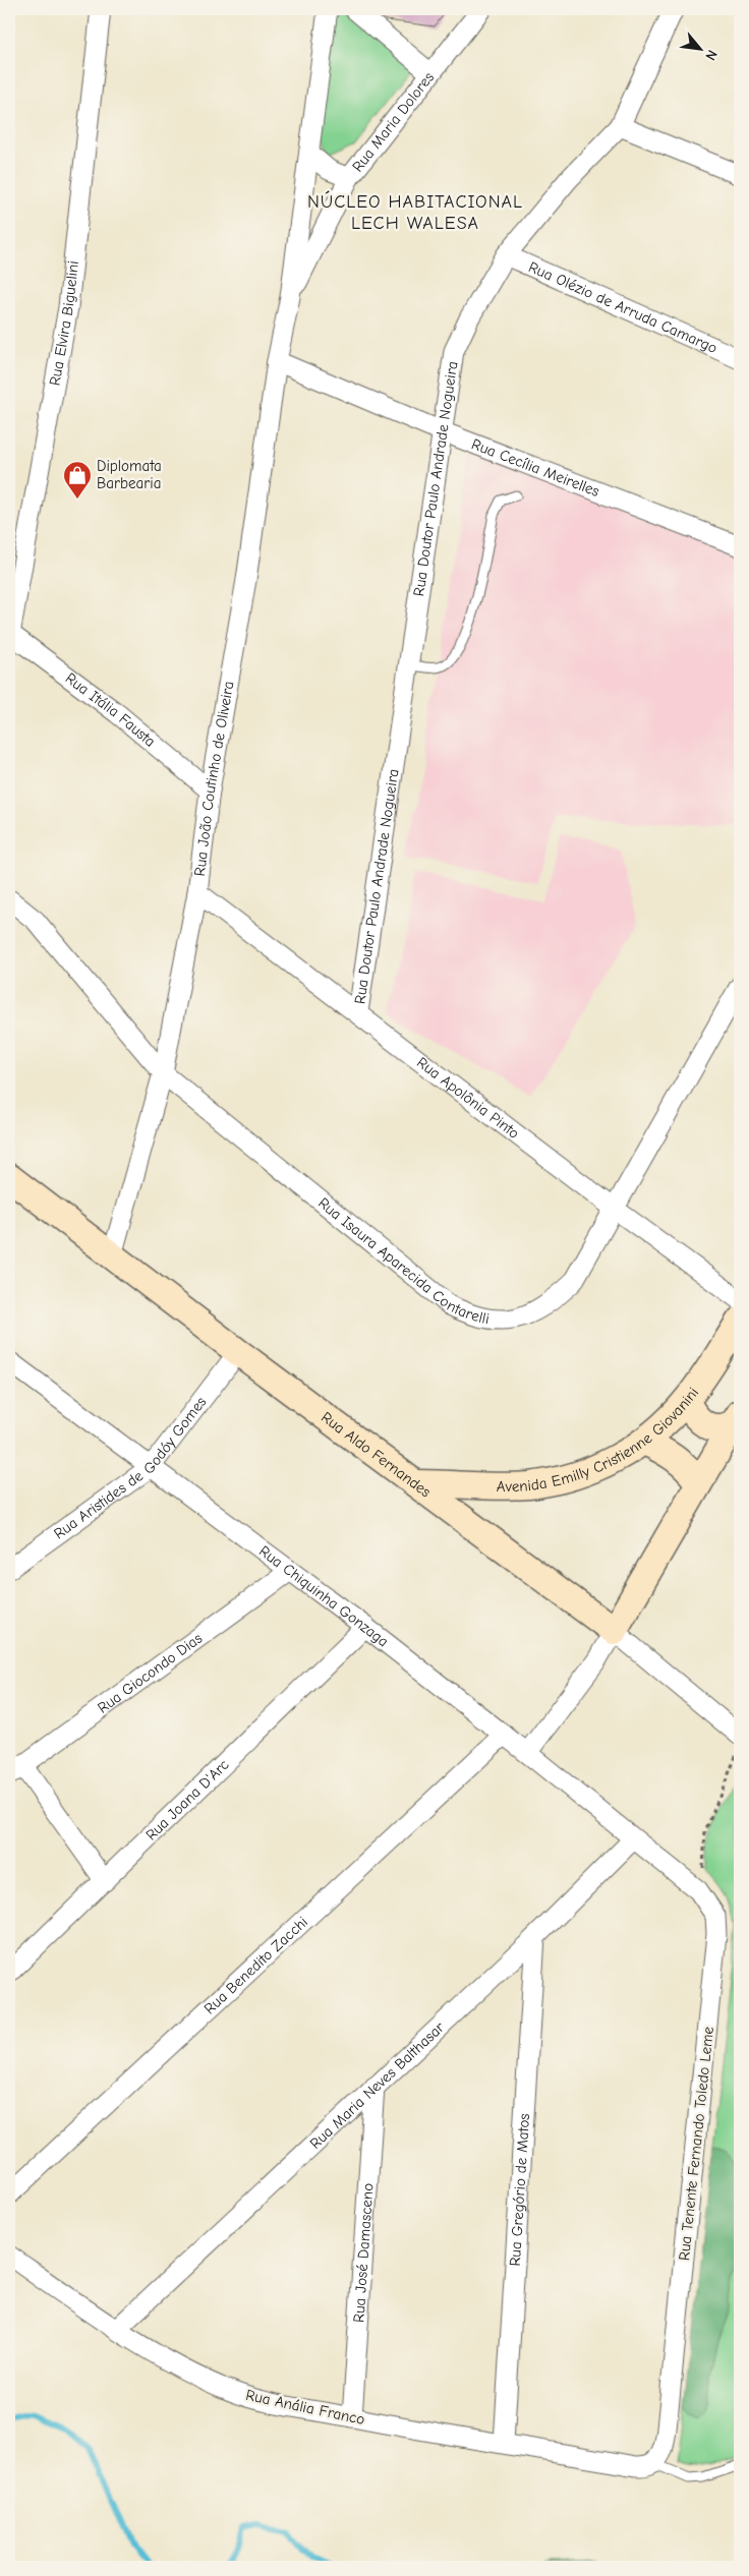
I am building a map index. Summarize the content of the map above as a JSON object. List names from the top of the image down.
{
  "streets": {
    "street": [
      "Rua Maria Dolores",
      "Rua Olézio de Arruda Camargo",
      "Rua Elvira Biguelini",
      "Rua Cecília Meirelles",
      "Rua Doutor Paulo Andrade Nogueira",
      "Rua Itália Fausta",
      "Rua João Coutinho de Oliveira",
      "Rua Apolônia Pinto",
      "Rua Isaura Aparecida Contarelli",
      "Avenida Emilly Cristienne Giovanini",
      "Rua Aldo Fernandes",
      "Rua Aristides de Godóy Gomes",
      "Rua Chiquinha Gonzaga",
      "Rua Giocondo Dias",
      "Rua Joana D'Arc",
      "Rua Benedito Zacchi",
      "Rua Maria Neves Balthasar",
      "Rua Tenente Fernando Toledo Leme",
      "Rua Gregório de Matos",
      "Rua José Damasceno",
      "Rua Anália Franco"
    ]
  },
  "crossings": [
    ["Rua Maria Dolores", "Rua João Coutinho de Oliveira"],
    ["Rua Olézio de Arruda Camargo", "Rua Doutor Paulo Andrade Nogueira"],
    ["Rua Elvira Biguelini", "Rua Itália Fausta"],
    ["Rua Cecília Meirelles", "Rua Doutor Paulo Andrade Nogueira"],
    ["Rua Cecília Meirelles", "Rua João Coutinho de Oliveira"],
    ["Rua Doutor Paulo Andrade Nogueira", "Rua Apolônia Pinto"],
    ["Rua Itália Fausta", "Rua João Coutinho de Oliveira"],
    ["Rua João Coutinho de Oliveira", "Rua Apolônia Pinto"],
    ["Rua João Coutinho de Oliveira", "Rua Isaura Aparecida Contarelli"],
    ["Rua João Coutinho de Oliveira", "Rua Aldo Fernandes"],
    ["Rua Apolônia Pinto", "Rua Isaura Aparecida Contarelli"],
    ["Avenida Emilly Cristienne Giovanini", "Rua Aldo Fernandes"],
    ["Rua Aldo Fernandes", "Rua Aristides de Godóy Gomes"],
    ["Rua Aristides de Godóy Gomes", "Rua Chiquinha Gonzaga"],
    ["Rua Chiquinha Gonzaga", "Rua Giocondo Dias"],
    ["Rua Chiquinha Gonzaga", "Rua Joana D'Arc"],
    ["Rua Chiquinha Gonzaga", "Rua Benedito Zacchi"],
    ["Rua Chiquinha Gonzaga", "Rua Maria Neves Balthasar"],
    ["Rua Chiquinha Gonzaga", "Rua Tenente Fernando Toledo Leme"],
    ["Rua Maria Neves Balthasar", "Rua Tenente Fernando Toledo Leme"],
    ["Rua Maria Neves Balthasar", "Rua Gregório de Matos"],
    ["Rua Maria Neves Balthasar", "Rua José Damasceno"],
    ["Rua Maria Neves Balthasar", "Rua Anália Franco"],
    ["Rua Tenente Fernando Toledo Leme", "Rua Anália Franco"],
    ["Rua Gregório de Matos", "Rua Anália Franco"],
    ["Rua José Damasceno", "Rua Anália Franco"]
  ],
  "districts": ["NÚCLEO HABITACIONAL LECH WALESA"],
  "places": {
    "shop": ["Diplomata Barbearia"]
  },
  "north": "bottom right"
}
